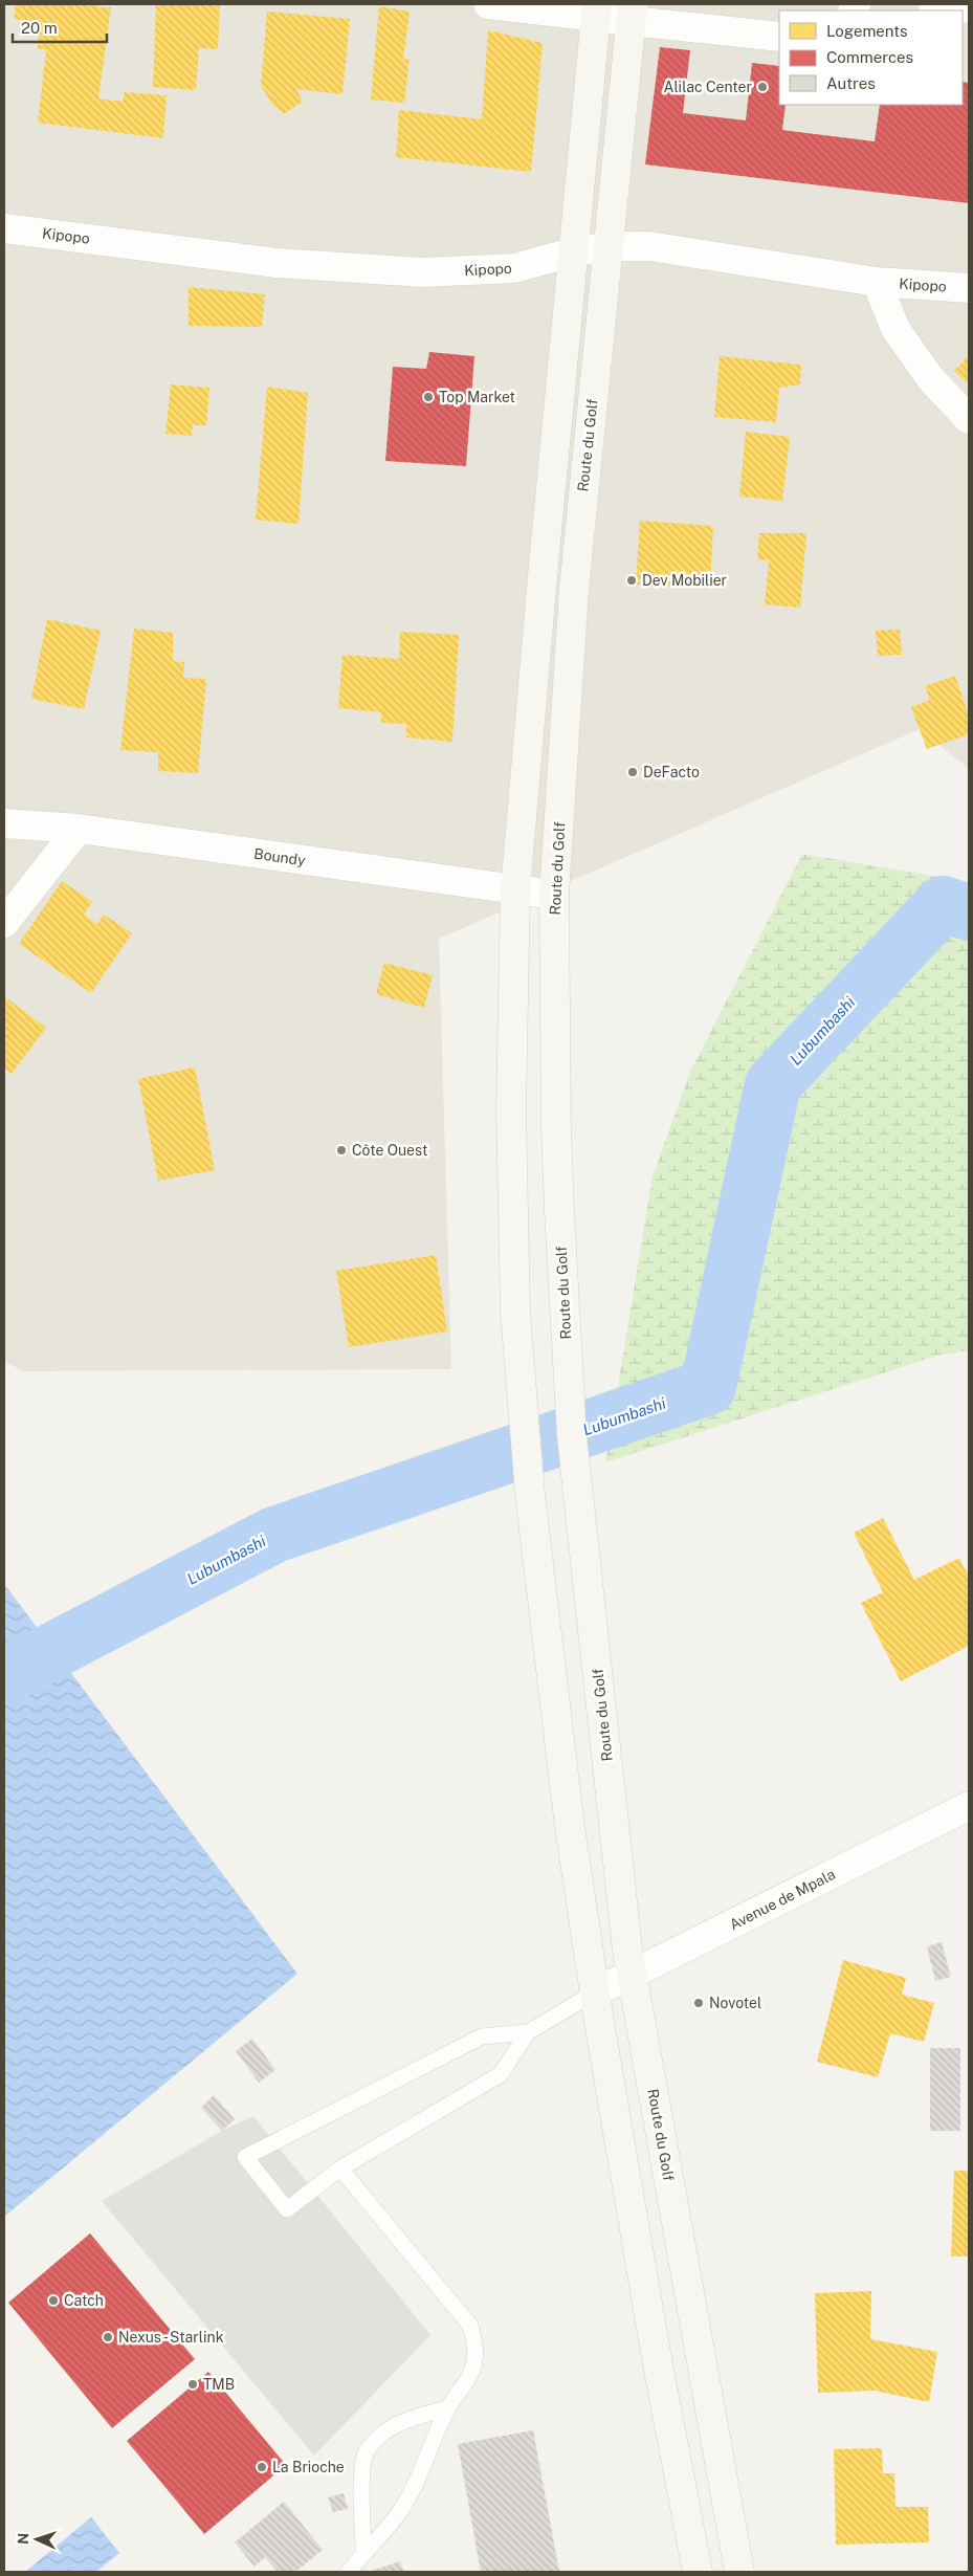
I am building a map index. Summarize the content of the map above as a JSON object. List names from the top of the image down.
{
  "streets": {
    "main road": ["Route du Golf"],
    "street": ["Kipopo", "Boundy", "Avenue de Mpala"]
  },
  "crossings": [
    ["Kipopo", "Route du Golf"],
    ["Route du Golf", "Boundy"],
    ["Route du Golf", "Avenue de Mpala"]
  ],
  "water": ["Lubumbashi"],
  "places": [
    "Alilac Center",
    "Top Market",
    "Dev Mobilier",
    "DeFacto",
    "Côte Ouest",
    "Novotel",
    "Catch",
    "Nexus - Starlink",
    "TMB",
    "La Brioche"
  ],
  "legend": ["Logements", "Commerces", "Autres"],
  "scale_bar": "20 m",
  "north": "left"
}
